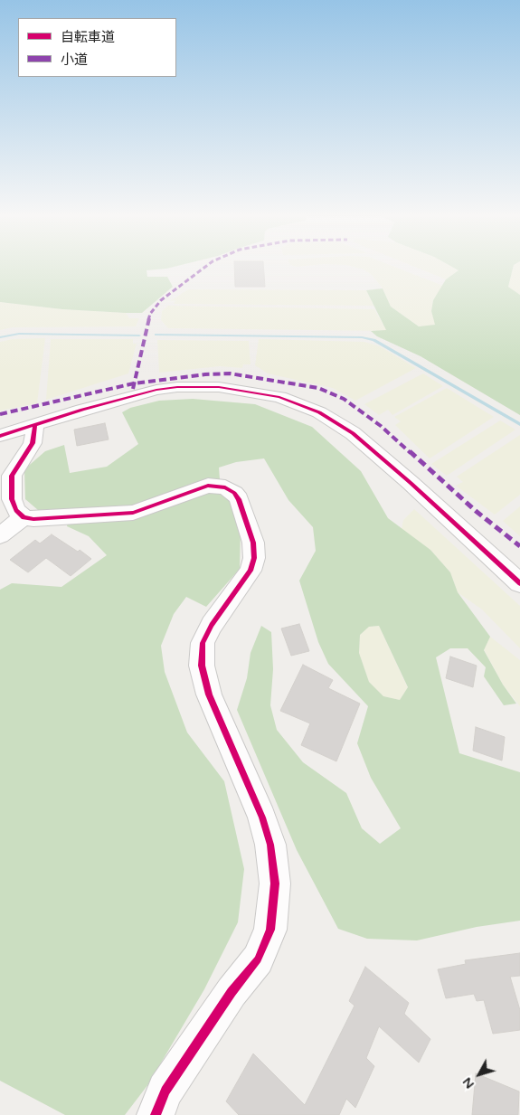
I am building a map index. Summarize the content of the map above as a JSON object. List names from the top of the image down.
{
  "legend": ["自転車道", "小道"],
  "north": "bottom left"
}
